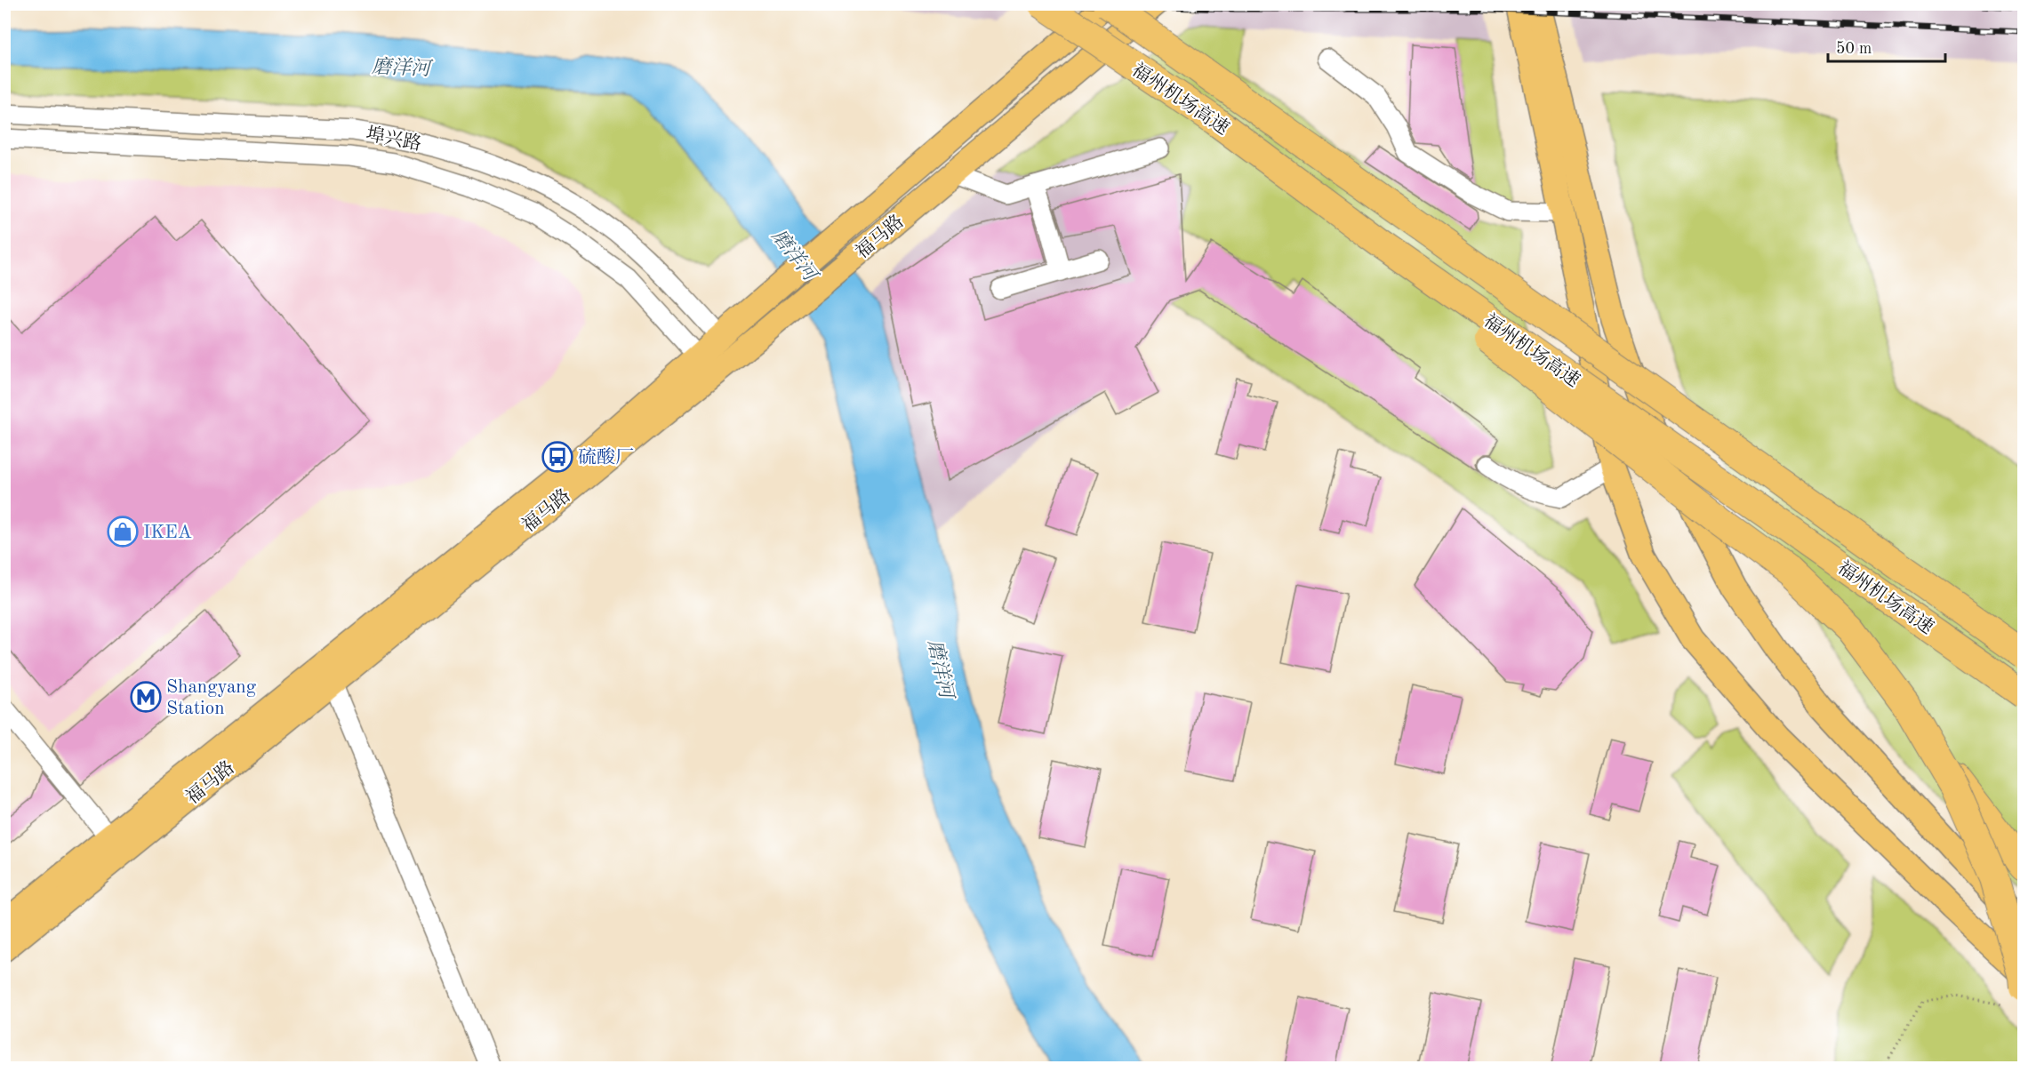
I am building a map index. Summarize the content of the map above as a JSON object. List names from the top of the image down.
{
  "streets": {
    "highway": ["福州机场高速"],
    "main road": ["福马路"],
    "street": ["埠兴路"]
  },
  "crossings": [
    ["福州机场高速", "福马路"],
    ["埠兴路", "福马路"]
  ],
  "water": ["磨洋河"],
  "places": {
    "bus stop": ["硫酸厂"],
    "shop": ["IKEA"],
    "metro station": ["Shangyang Station"]
  },
  "scale_bar": "50 m"
}
